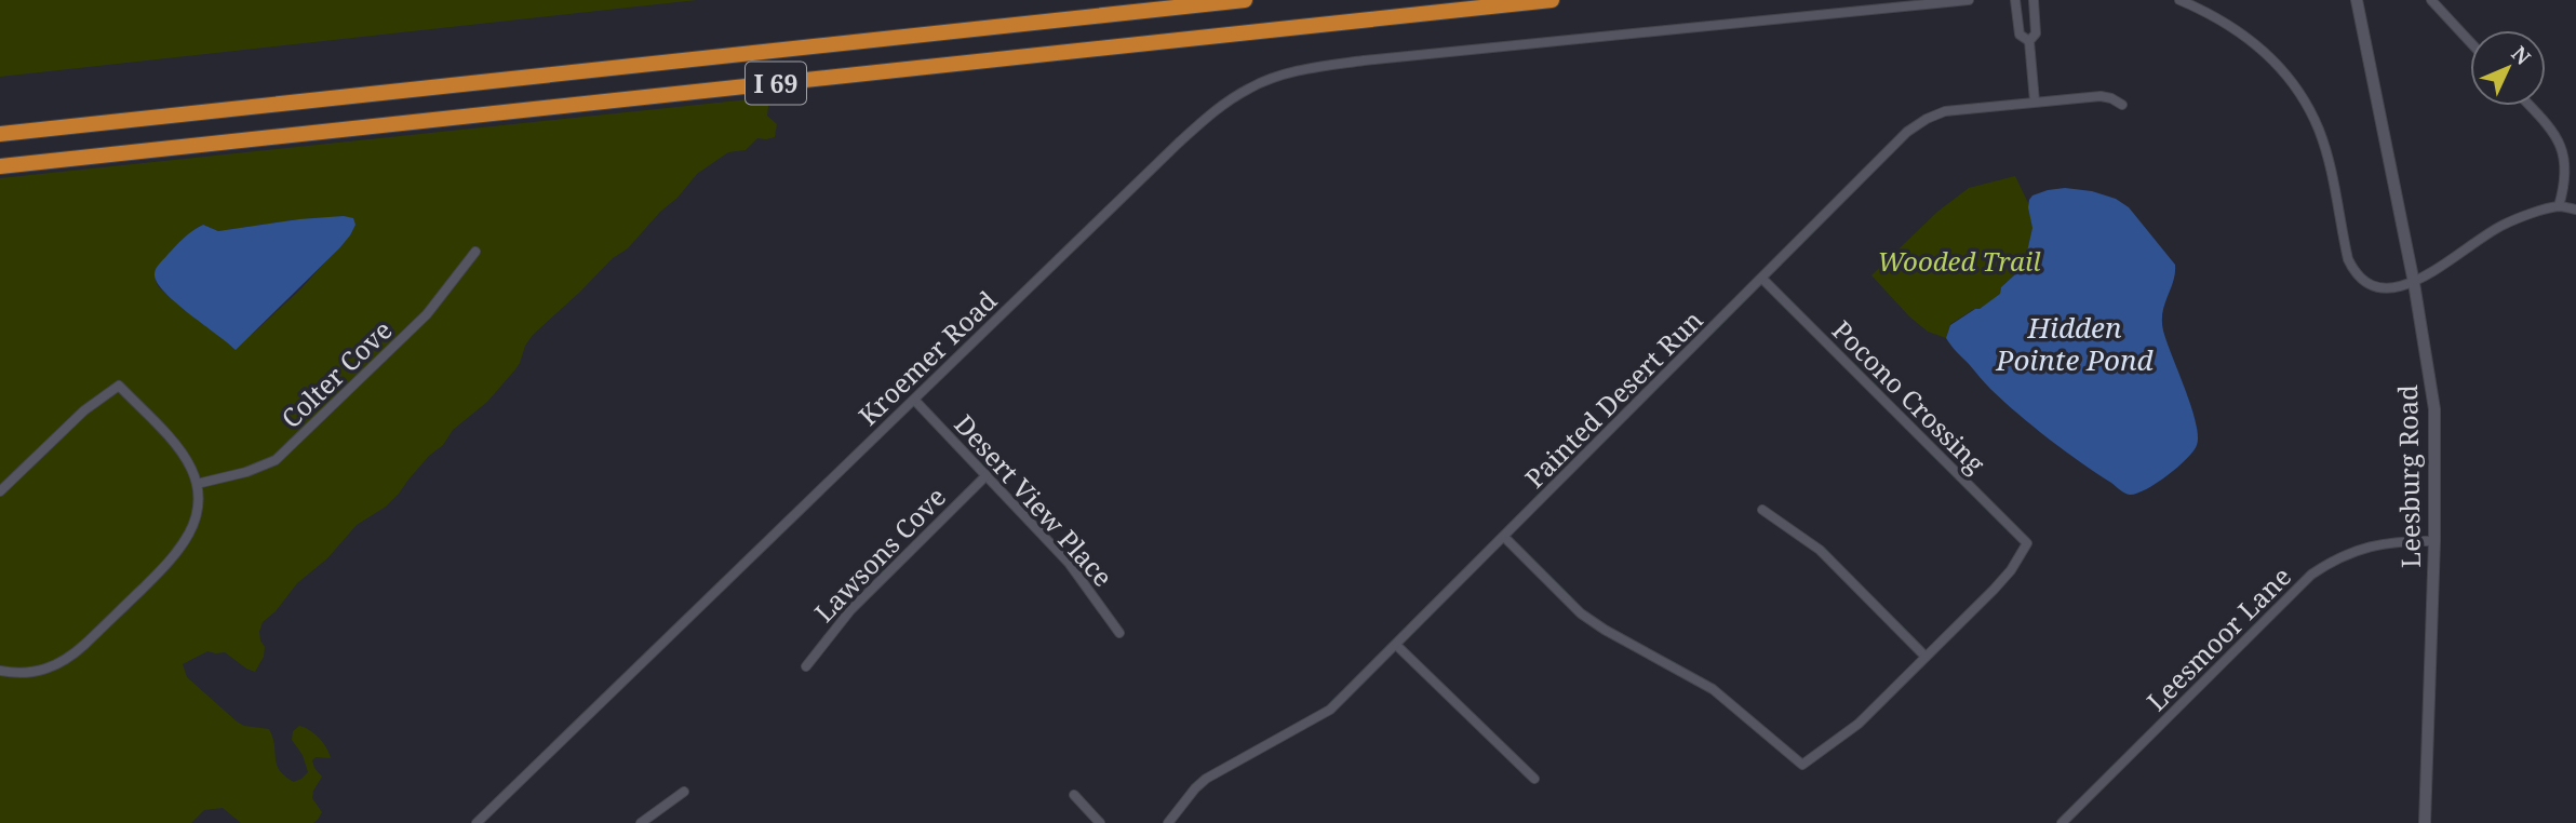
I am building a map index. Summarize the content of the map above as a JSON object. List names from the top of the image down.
{
  "streets": {
    "highway": ["I 69"],
    "main road": ["Leesburg Road"],
    "street": [
      "Kroemer Road",
      "Colter Cove",
      "Pocono Crossing",
      "Painted Desert Run",
      "Desert View Place",
      "Lawsons Cove",
      "Leesmoor Lane"
    ]
  },
  "crossings": [
    ["Kroemer Road", "Desert View Place"],
    ["Pocono Crossing", "Painted Desert Run"],
    ["Leesburg Road", "Leesmoor Lane"],
    ["Desert View Place", "Lawsons Cove"]
  ],
  "water": ["Hidden Pointe Pond"],
  "parks": ["Wooded Trail"],
  "north": "top right"
}
